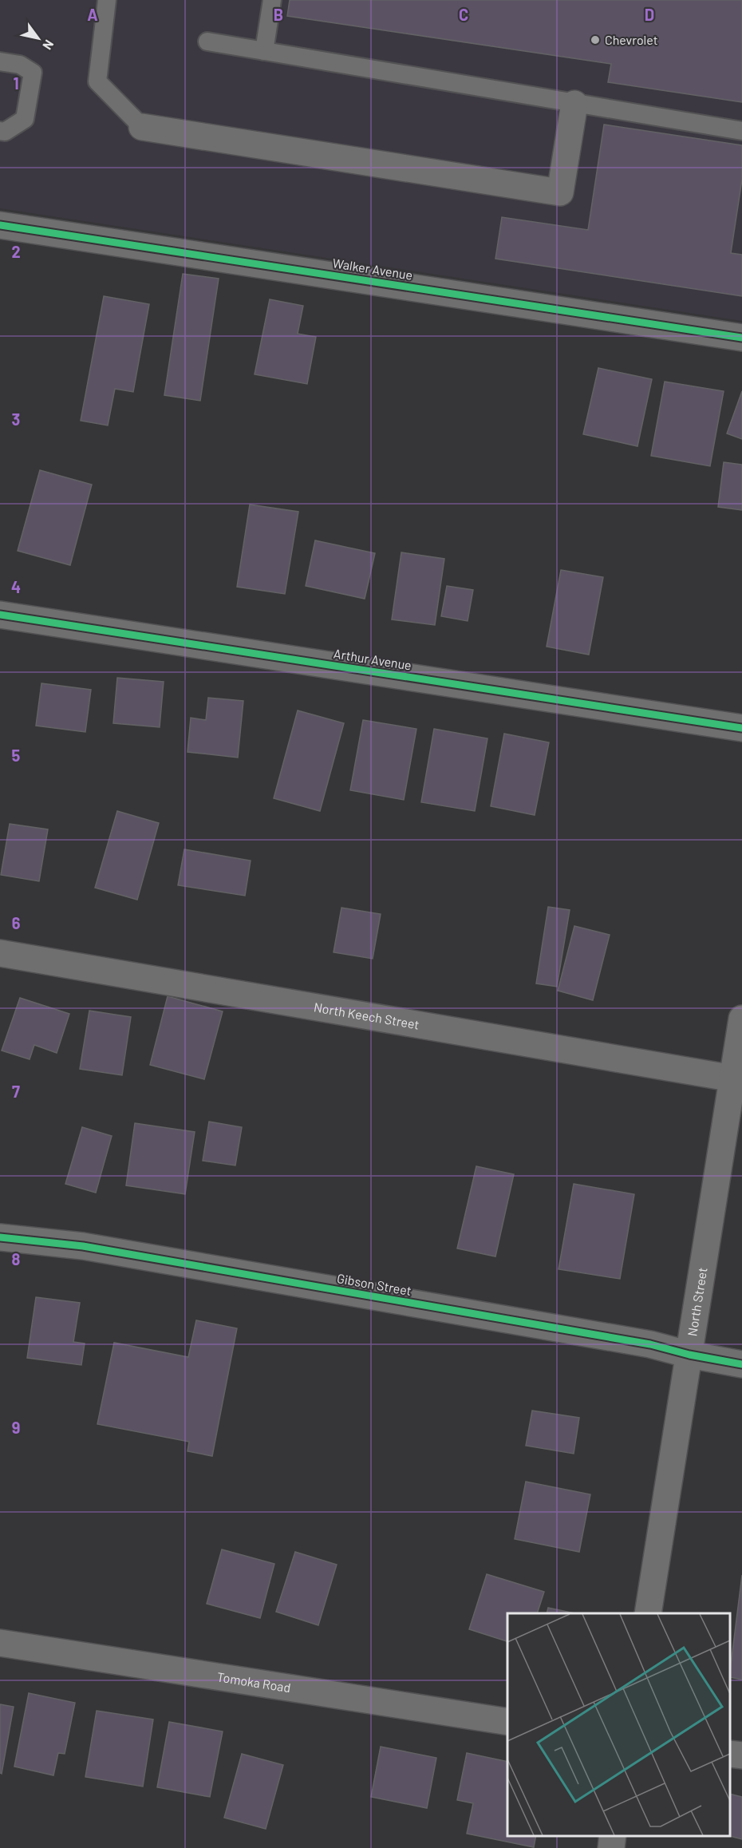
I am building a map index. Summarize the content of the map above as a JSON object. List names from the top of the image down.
{
  "streets": {
    "street": [
      "Walker Avenue",
      "Arthur Avenue",
      "North Keech Street",
      "Gibson Street",
      "North Street",
      "Tomoka Road"
    ]
  },
  "crossings": [
    ["North Keech Street", "North Street"],
    ["Gibson Street", "North Street"]
  ],
  "places": ["Chevrolet"],
  "north": "bottom right",
  "grid": {
    "columns": [
      "A",
      "B",
      "C",
      "D"
    ],
    "rows": [
      "1",
      "2",
      "3",
      "4",
      "5",
      "6",
      "7",
      "8",
      "9"
    ]
  }
}
